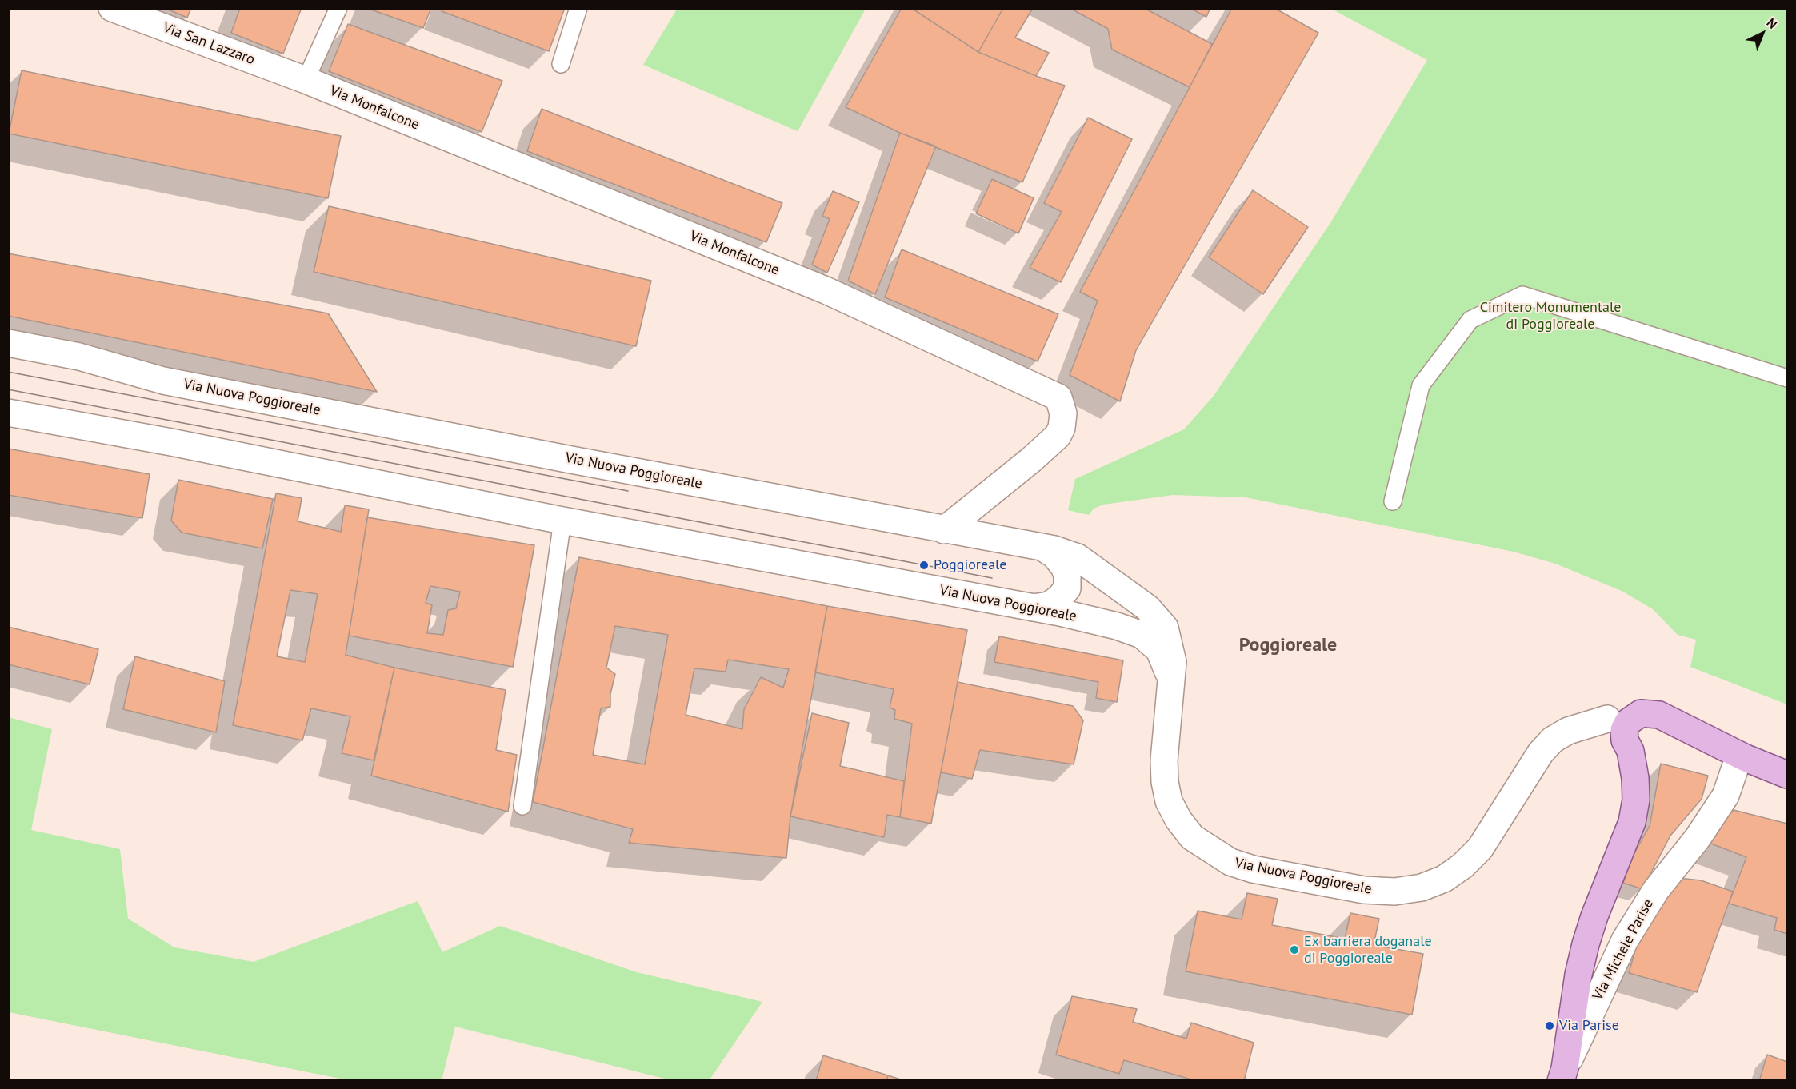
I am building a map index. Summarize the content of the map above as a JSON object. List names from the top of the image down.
{
  "streets": {
    "main road": ["Via Michele Parise"],
    "street": ["Via San Lazzaro", "Via Monfalcone", "Via Nuova Poggioreale"]
  },
  "crossings": [
    ["Via San Lazzaro", "Via Monfalcone"],
    ["Via Monfalcone", "Via Nuova Poggioreale"]
  ],
  "districts": ["Poggioreale"],
  "parks": ["Cimitero Monumentale di Poggioreale"],
  "places": ["Poggioreale", "Ex barriera doganale di Poggioreale", "Via Parise"],
  "north": "top right"
}
